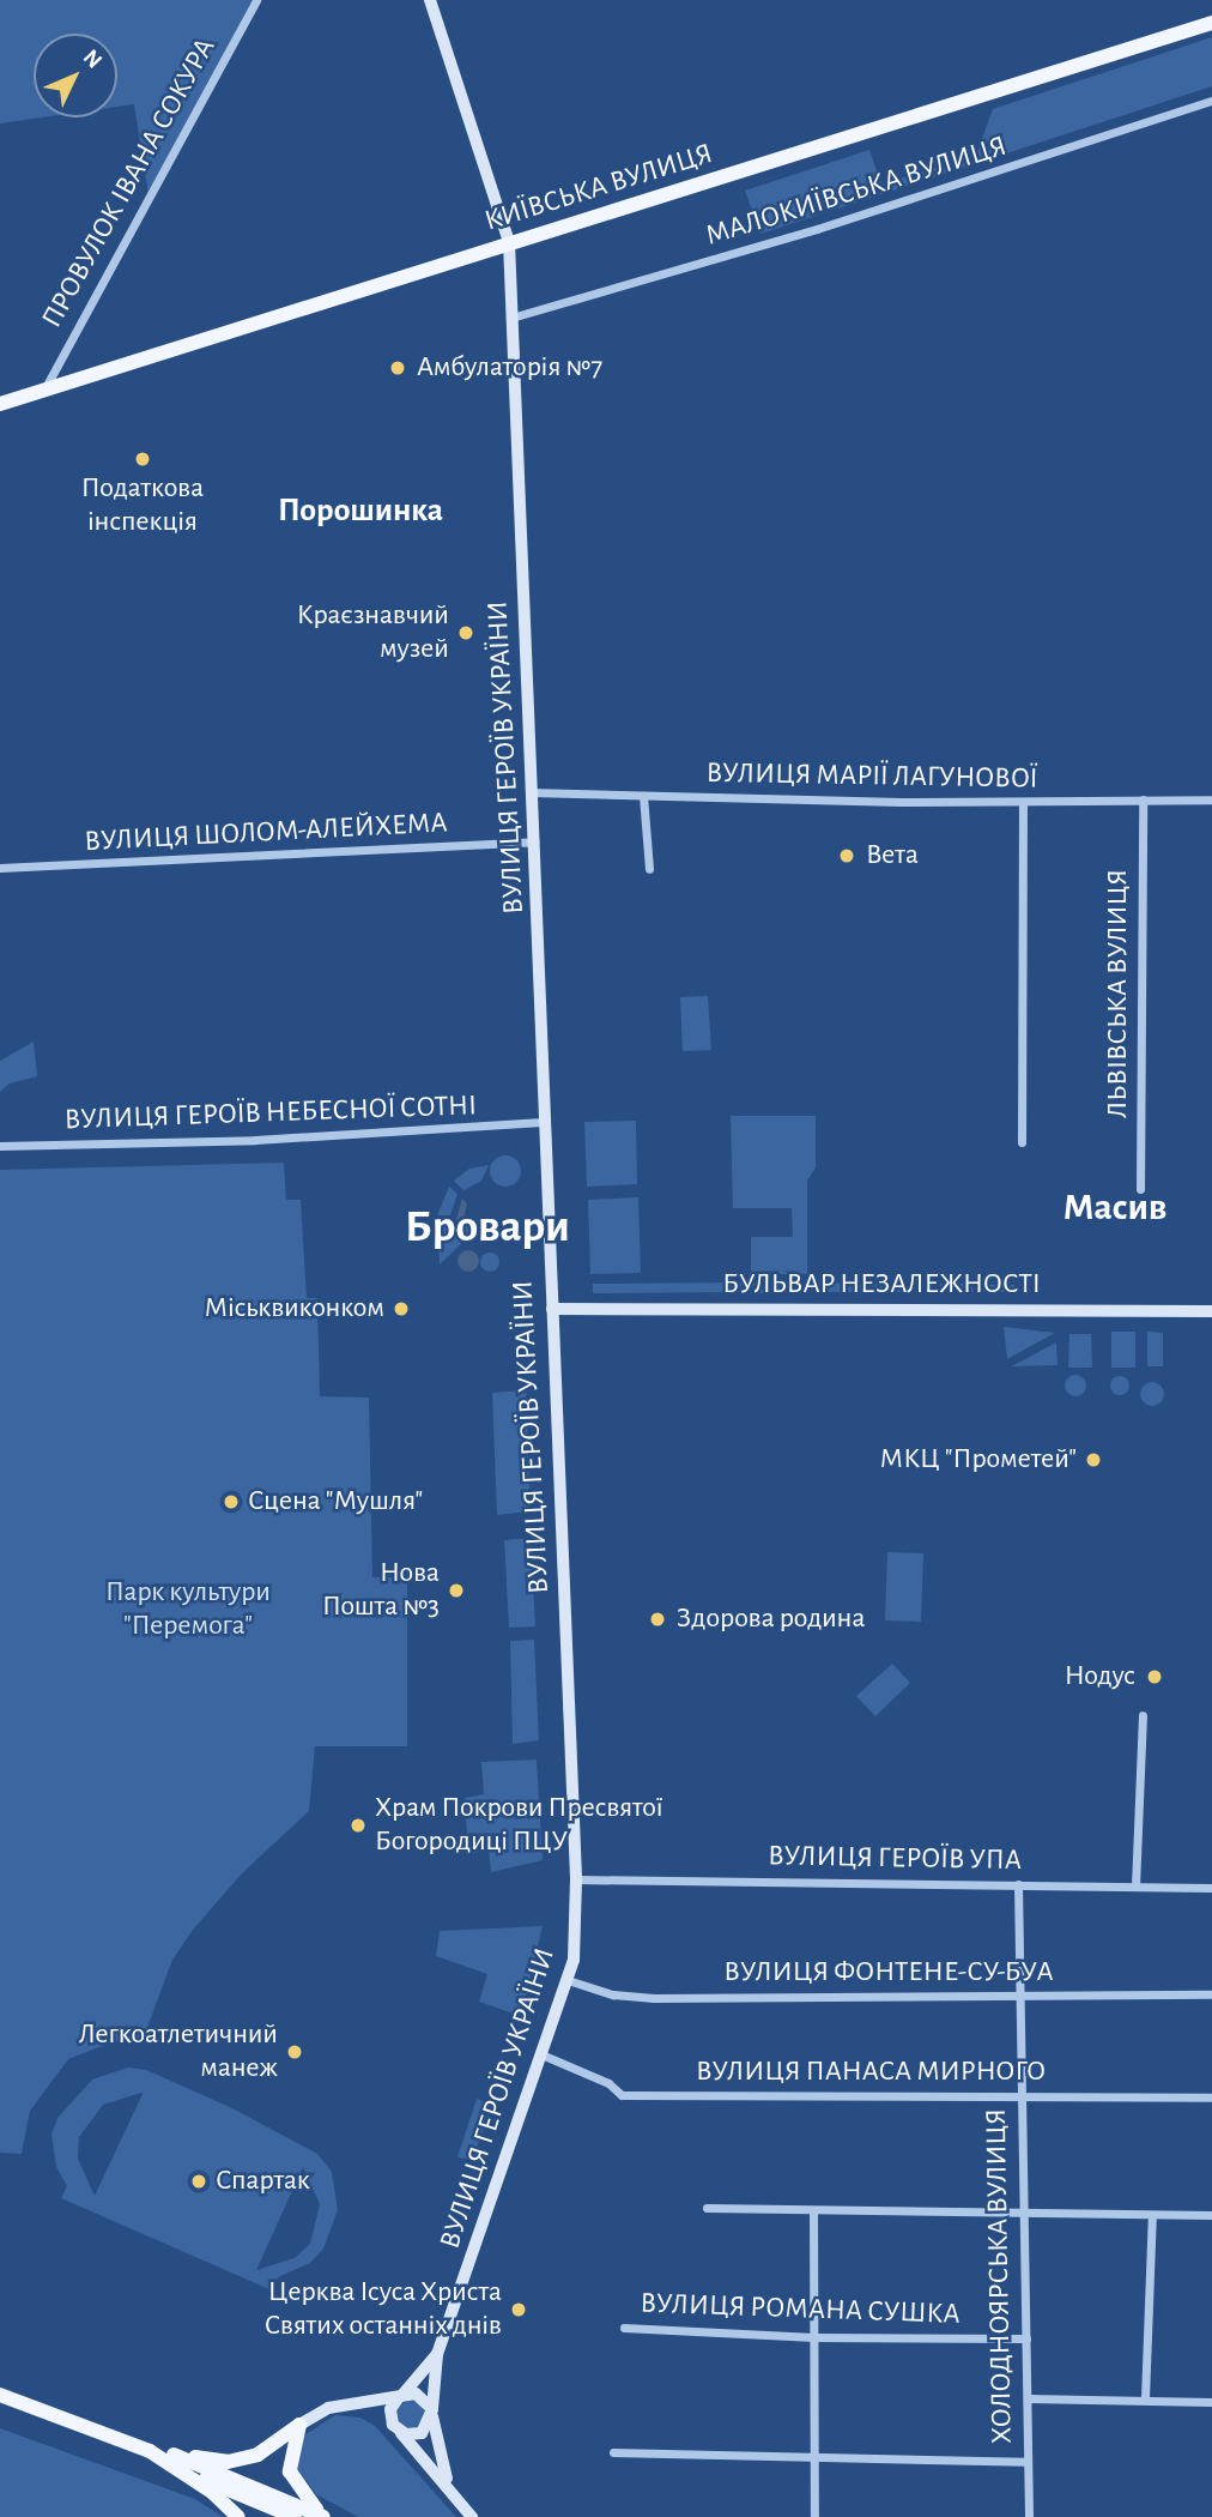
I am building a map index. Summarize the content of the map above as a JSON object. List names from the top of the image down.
{
  "streets": {
    "main road": ["КИЇВСЬКА ВУЛИЦЯ", "ВУЛИЦЯ ГЕРОЇВ УКРАЇНИ", "БУЛЬВАР НЕЗАЛЕЖНОСТІ"],
    "street": [
      "ПРОВУЛОК ІВАНА СОКУРА",
      "МАЛОКИЇВСЬКА ВУЛИЦЯ",
      "ВУЛИЦЯ МАРІЇ ЛАГУНОВОЇ",
      "ВУЛИЦЯ ШОЛОМ-АЛЕЙХЕМА",
      "ЛЬВІВСЬКА ВУЛИЦЯ",
      "ВУЛИЦЯ ГЕРОЇВ НЕБЕСНОЇ СОТНІ",
      "ВУЛИЦЯ ГЕРОЇВ УПА",
      "ВУЛИЦЯ ФОНТЕНЕ-СУ-БУА",
      "ВУЛИЦЯ ПАНАСА МИРНОГО",
      "ХОЛОДНОЯРСЬКА ВУЛИЦЯ",
      "ВУЛИЦЯ РОМАНА СУШКА"
    ]
  },
  "crossings": [
    ["ПРОВУЛОК ІВАНА СОКУРА", "КИЇВСЬКА ВУЛИЦЯ"],
    ["КИЇВСЬКА ВУЛИЦЯ", "ВУЛИЦЯ ГЕРОЇВ УКРАЇНИ"],
    ["МАЛОКИЇВСЬКА ВУЛИЦЯ", "ВУЛИЦЯ ГЕРОЇВ УКРАЇНИ"],
    ["ВУЛИЦЯ ГЕРОЇВ УКРАЇНИ", "ВУЛИЦЯ МАРІЇ ЛАГУНОВОЇ"],
    ["ВУЛИЦЯ ГЕРОЇВ УКРАЇНИ", "ВУЛИЦЯ ШОЛОМ-АЛЕЙХЕМА"],
    ["ВУЛИЦЯ ГЕРОЇВ УКРАЇНИ", "ВУЛИЦЯ ГЕРОЇВ НЕБЕСНОЇ СОТНІ"],
    ["ВУЛИЦЯ ГЕРОЇВ УКРАЇНИ", "БУЛЬВАР НЕЗАЛЕЖНОСТІ"],
    ["ВУЛИЦЯ ГЕРОЇВ УКРАЇНИ", "ВУЛИЦЯ ГЕРОЇВ УПА"],
    ["ВУЛИЦЯ ГЕРОЇВ УКРАЇНИ", "ВУЛИЦЯ ФОНТЕНЕ-СУ-БУА"],
    ["ВУЛИЦЯ ГЕРОЇВ УКРАЇНИ", "ВУЛИЦЯ ПАНАСА МИРНОГО"],
    ["ВУЛИЦЯ МАРІЇ ЛАГУНОВОЇ", "ЛЬВІВСЬКА ВУЛИЦЯ"],
    ["ВУЛИЦЯ ГЕРОЇВ УПА", "ХОЛОДНОЯРСЬКА ВУЛИЦЯ"],
    ["ВУЛИЦЯ ФОНТЕНЕ-СУ-БУА", "ХОЛОДНОЯРСЬКА ВУЛИЦЯ"],
    ["ВУЛИЦЯ ПАНАСА МИРНОГО", "ХОЛОДНОЯРСЬКА ВУЛИЦЯ"],
    ["ХОЛОДНОЯРСЬКА ВУЛИЦЯ", "ВУЛИЦЯ РОМАНА СУШКА"]
  ],
  "districts": ["Порошинка", "Масив", "Бровари"],
  "parks": ["Парк культури \"Перемога\""],
  "places": [
    "Амбулаторія №7",
    "Податкова інспекція",
    "Краєзнавчий музей",
    "Вета",
    "Міськвиконком",
    "МКЦ \"Прометей\"",
    "Сцена \"Мушля\"",
    "Нова Пошта №3",
    "Здорова родина",
    "Нодус",
    "Храм Покрови Пресвятої Богородиці ПЦУ",
    "Легкоатлетичний манеж",
    "Спартак",
    "Церква Ісуса Христа Святих останніх днів"
  ],
  "north": "top right"
}
